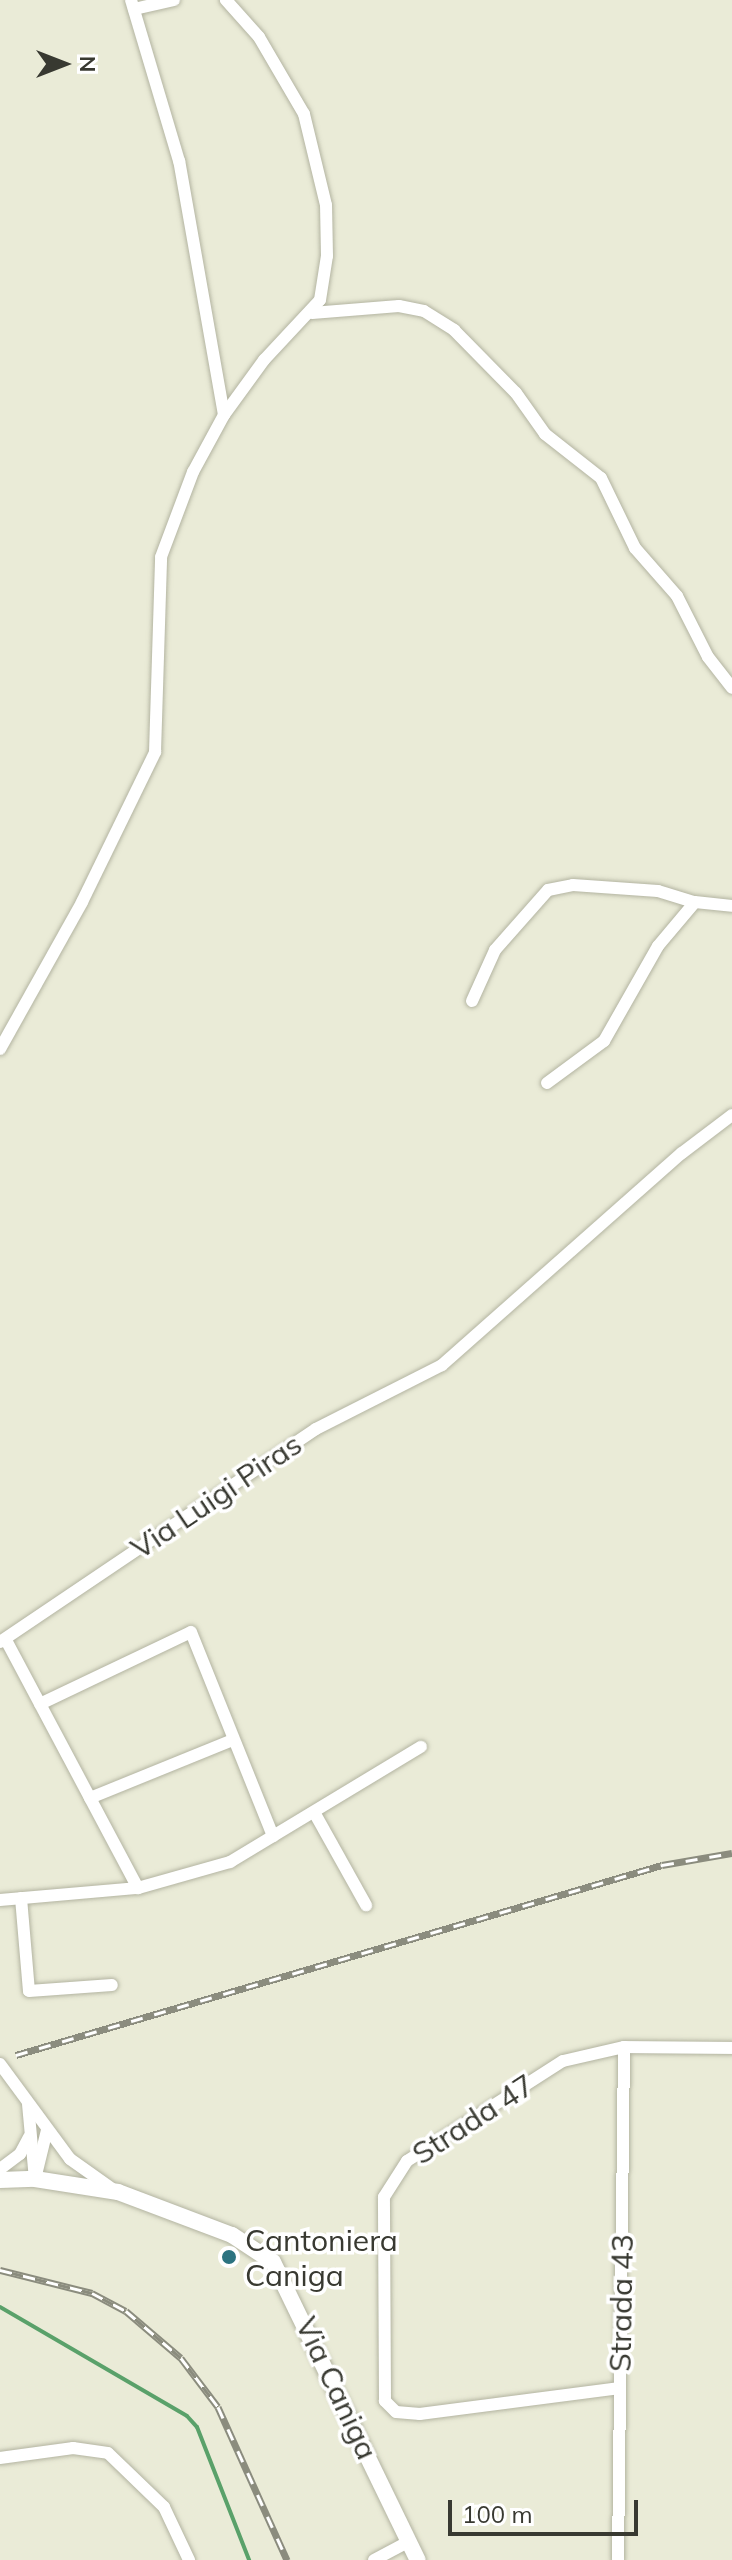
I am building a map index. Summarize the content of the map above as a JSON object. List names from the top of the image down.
{
  "streets": {
    "street": [
      "Via Luigi Piras",
      "Strada 47",
      "Strada 43",
      "Via Caniga"
    ]
  },
  "crossings": [
    ["Strada 47", "Strada 43"]
  ],
  "places": ["Cantoniera Caniga"],
  "scale_bar": "100 m",
  "north": "right"
}
